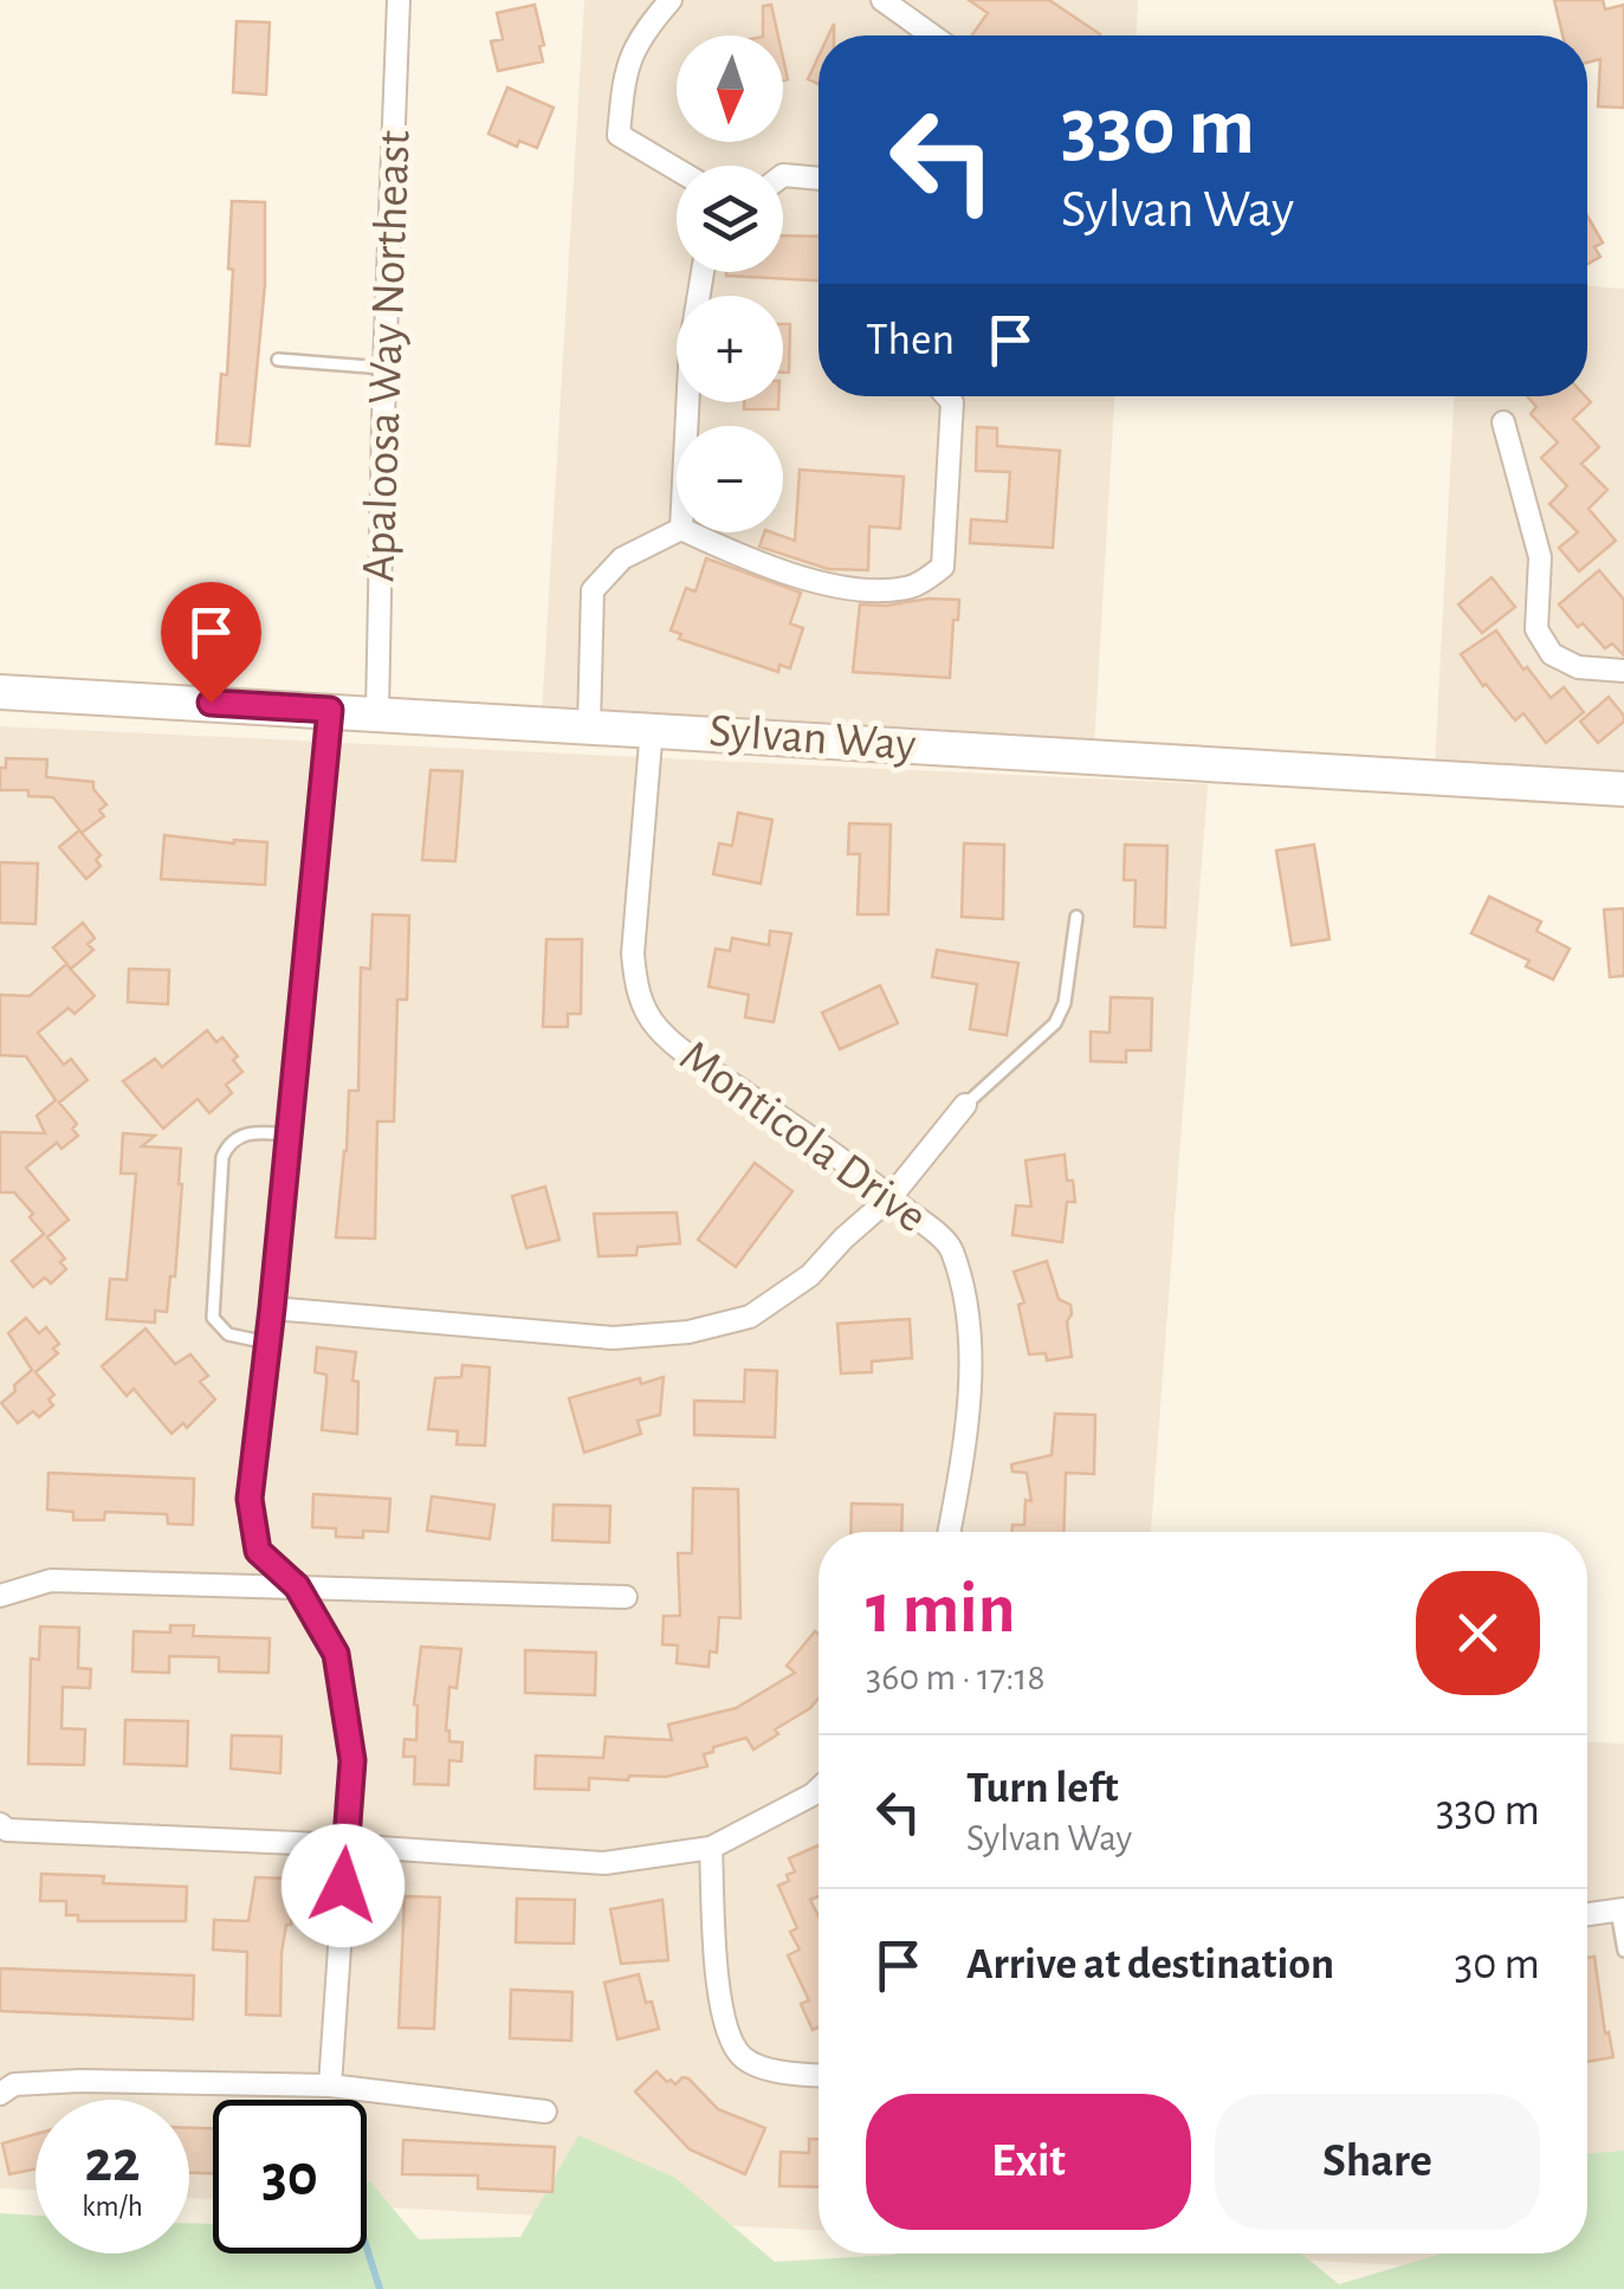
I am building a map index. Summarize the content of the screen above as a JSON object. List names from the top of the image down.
{
  "streets": {
    "main road": ["Sylvan Way"],
    "street": ["Apaloosa Way Northeast", "Monticola Drive"]
  },
  "crossings": [
    ["Apaloosa Way Northeast", "Sylvan Way"],
    ["Sylvan Way", "Monticola Drive"]
  ],
  "north": "bottom",
  "page": {
    "map_buttons": ["+", "−"],
    "turn": ["330 m", "Sylvan Way"],
    "then": "Then",
    "heading": ["1 min", "360 m · 17:18"],
    "list": [
      {
        "name": "Turn left",
        "note": "Sylvan Way",
        "value": "330 m"
      },
      {
        "name": "Arrive at destination",
        "value": "30 m"
      }
    ],
    "buttons": ["Exit", "Share"],
    "speed": "22 km/h",
    "limit": "30"
  }
}
